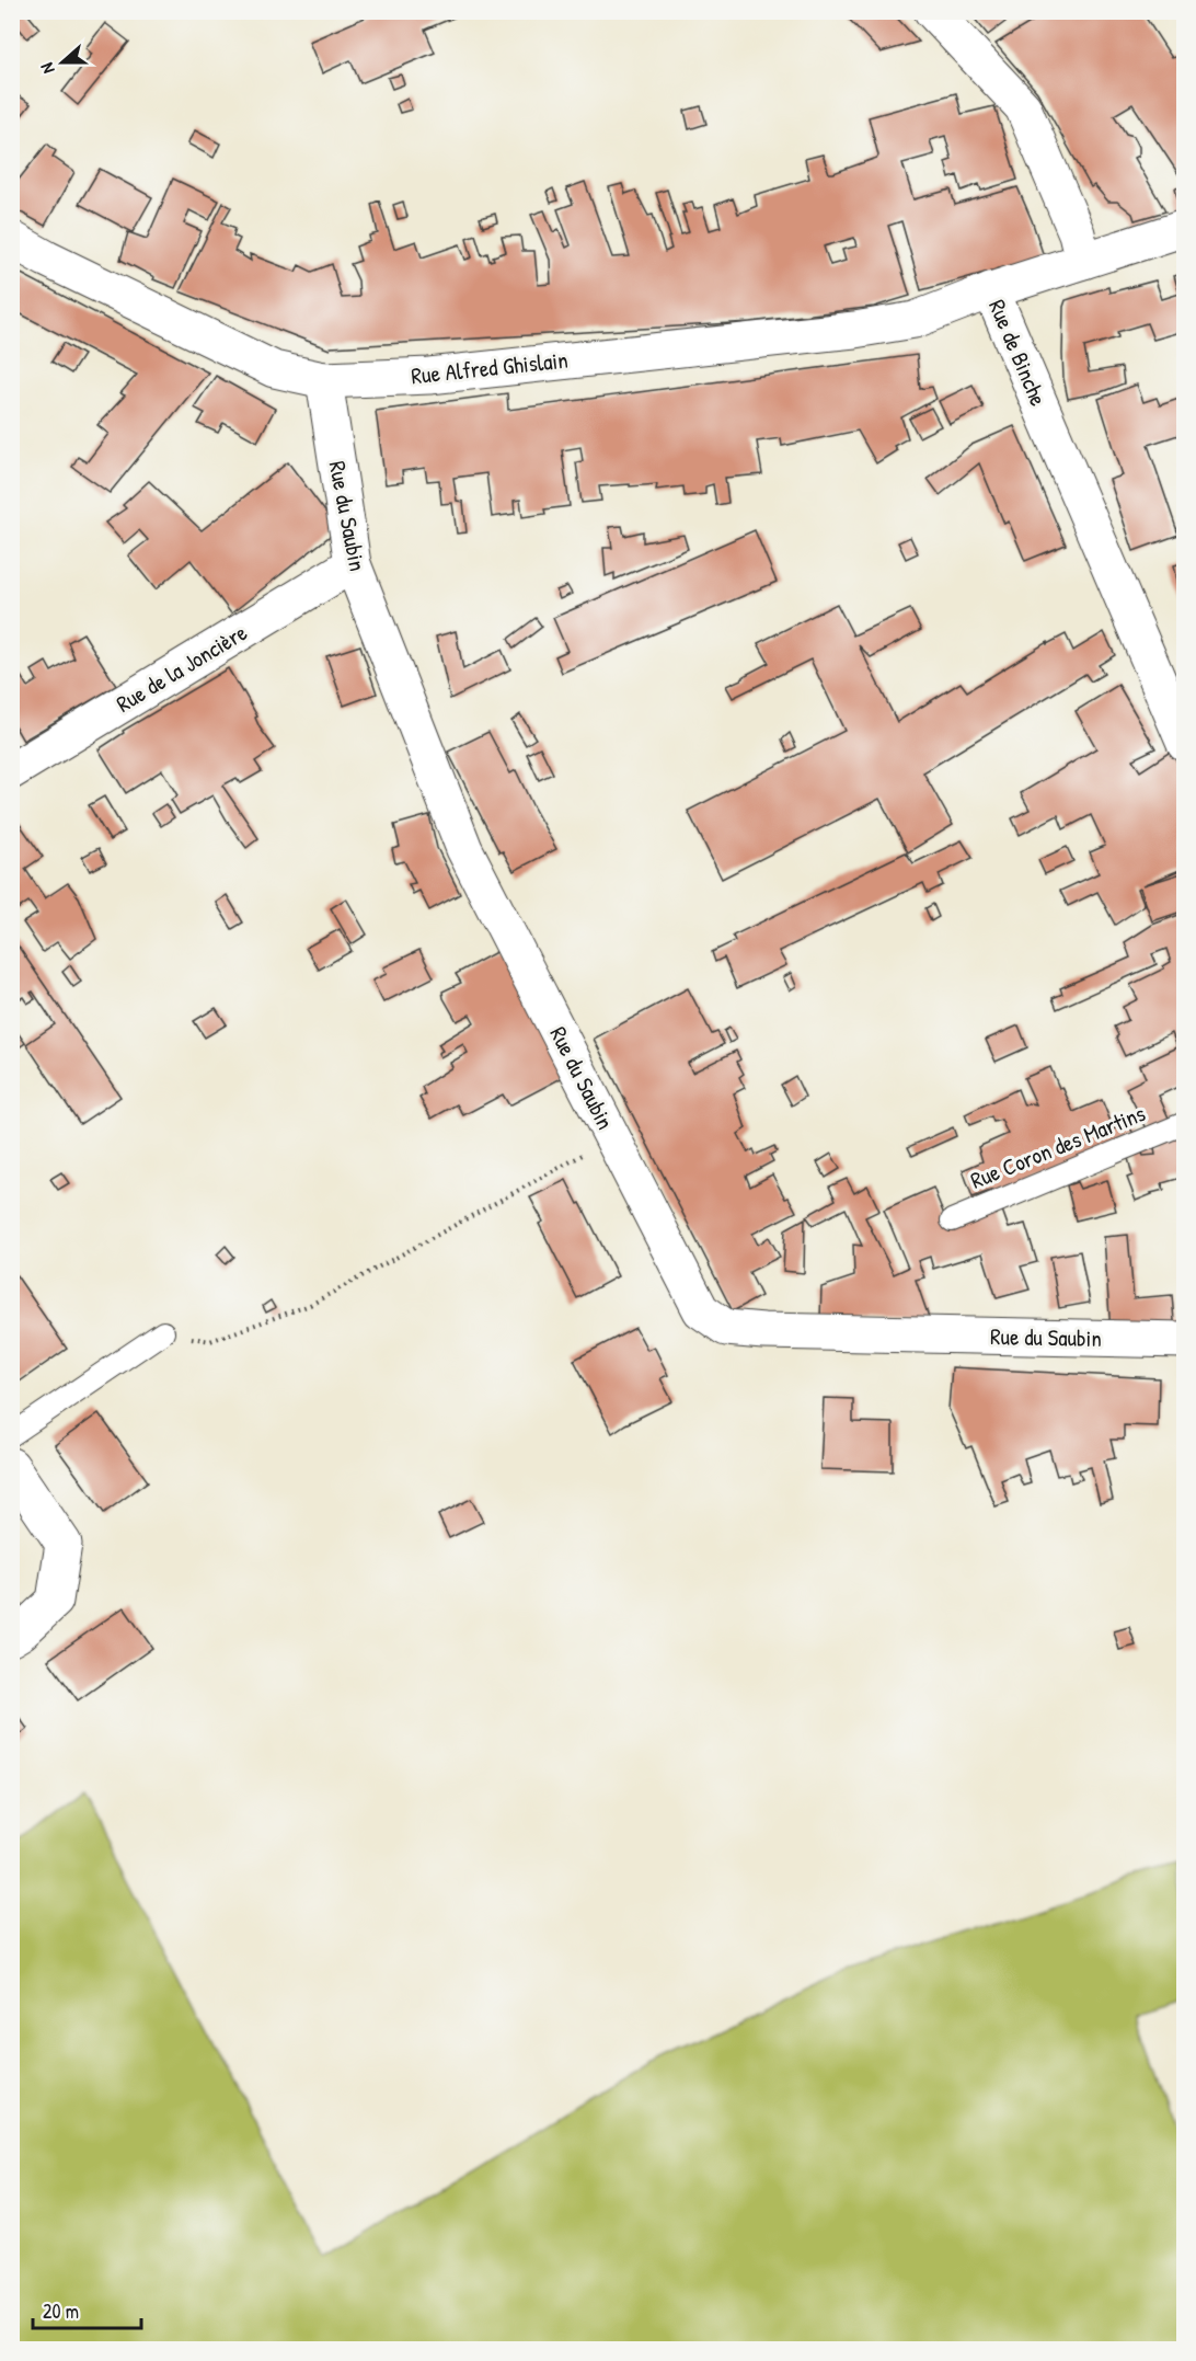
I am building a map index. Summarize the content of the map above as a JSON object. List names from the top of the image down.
{
  "streets": {
    "street": [
      "Rue de Binche",
      "Rue Alfred Ghislain",
      "Rue du Saubin",
      "Rue de la Joncière"
    ],
    "lane": ["Rue Coron des Martins"]
  },
  "crossings": [
    ["Rue de Binche", "Rue Alfred Ghislain"],
    ["Rue Alfred Ghislain", "Rue du Saubin"],
    ["Rue du Saubin", "Rue de la Joncière"]
  ],
  "scale_bar": "20 m",
  "north": "left"
}
